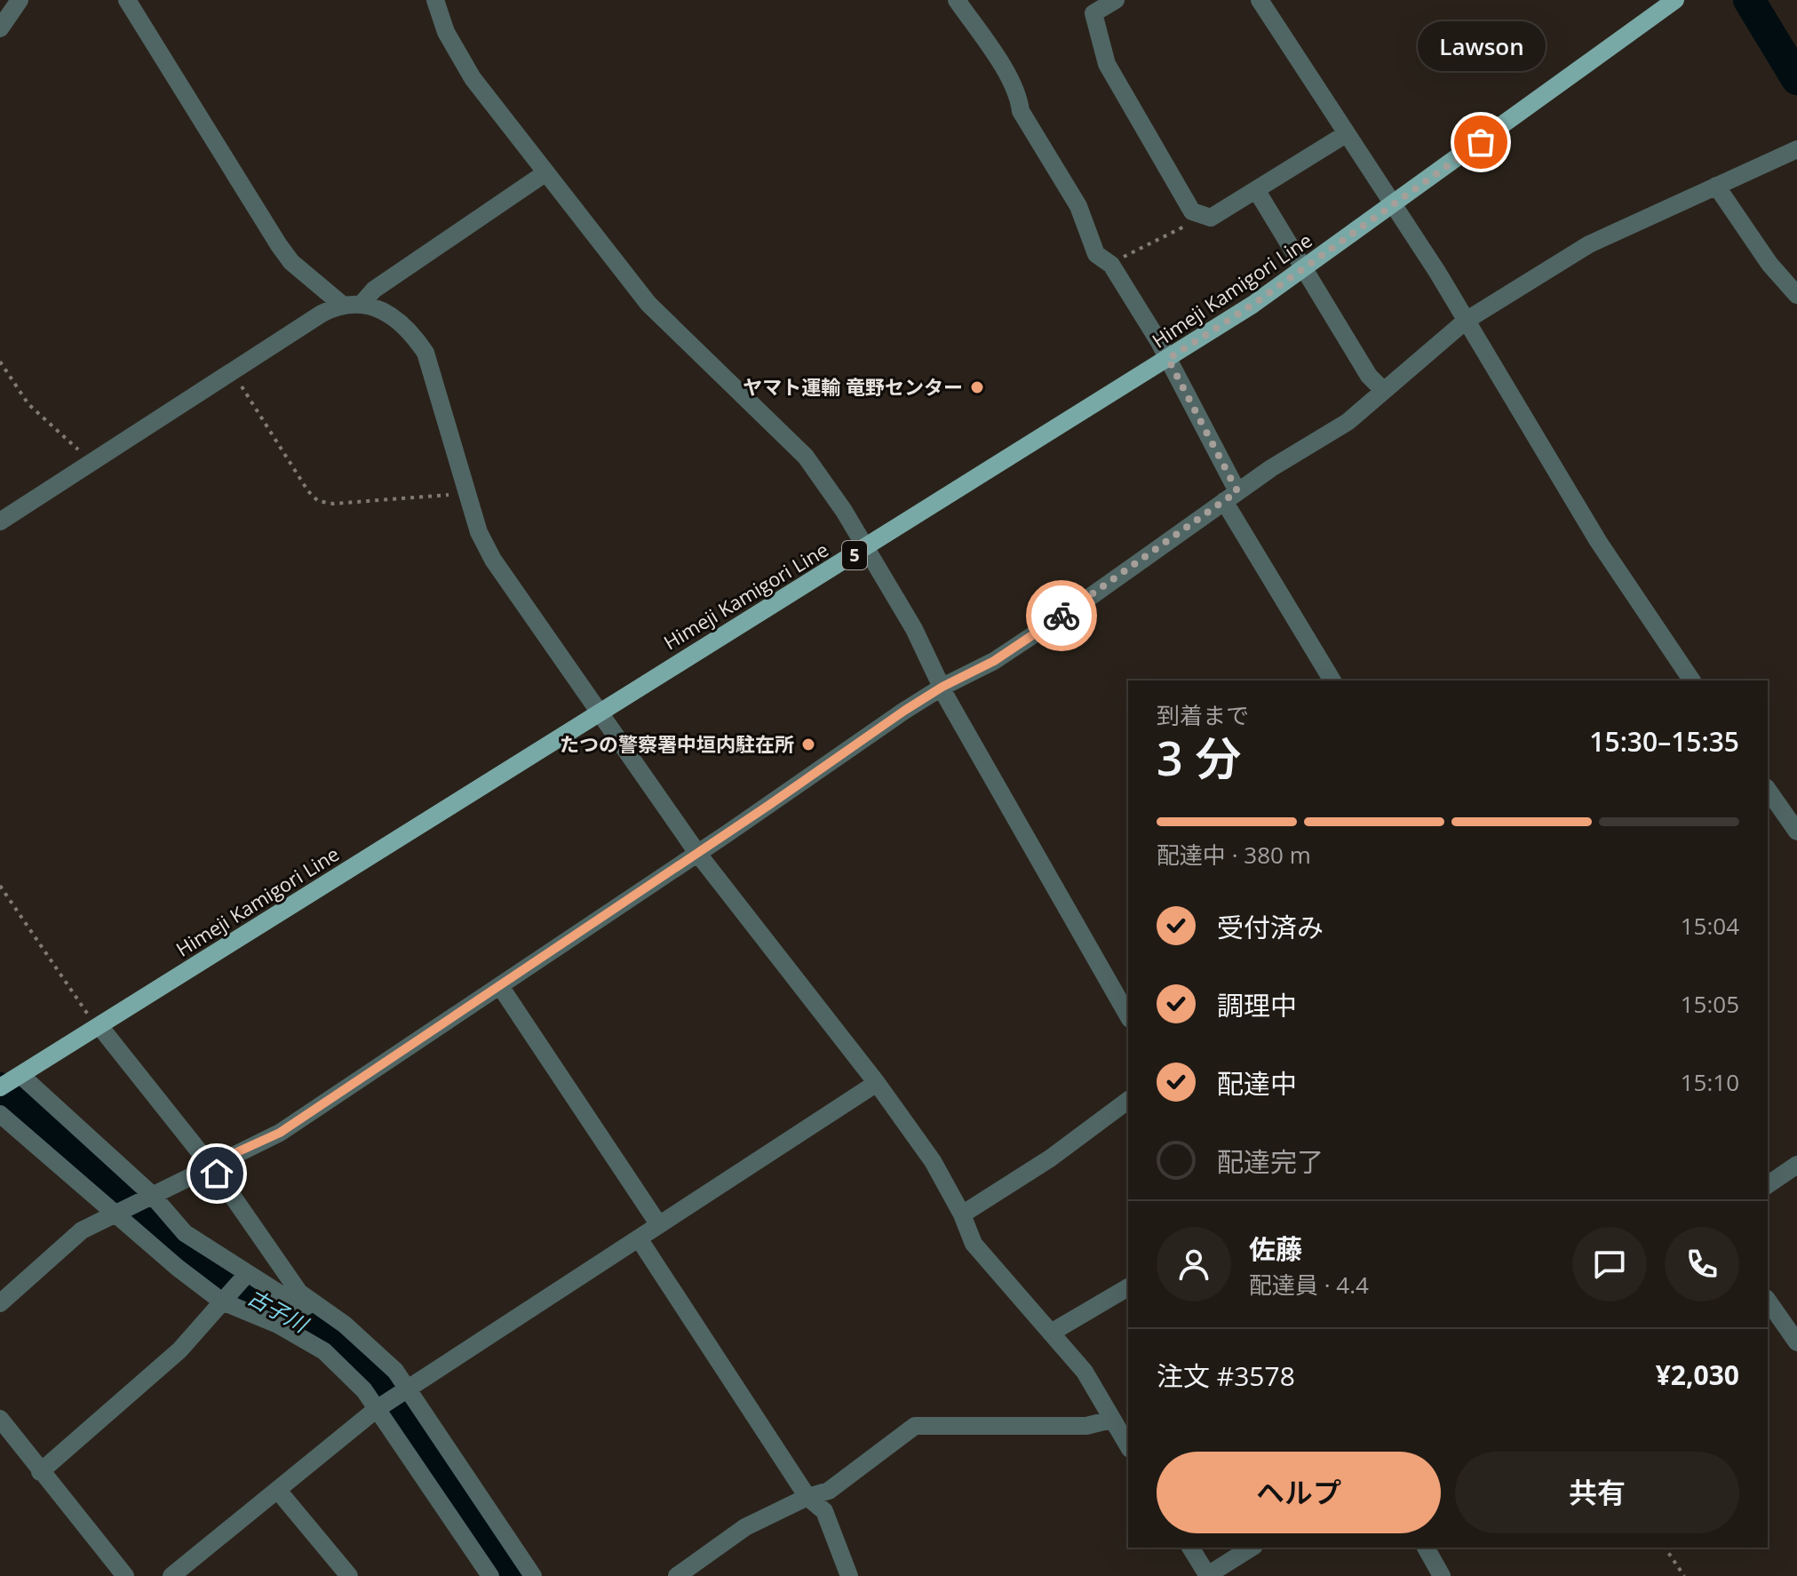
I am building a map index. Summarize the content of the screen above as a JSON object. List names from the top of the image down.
{
  "streets": {
    "main road": ["Himeji Kamigori Line", "5"]
  },
  "water": ["古子川"],
  "places": ["Lawson", "ヤマト運輸 竜野センター", "たつの警察署中垣内駐在所"],
  "page": {
    "bubble": "Lawson",
    "heading": ["3 分", "到着まで", "15:30–15:35"],
    "panel": [
      "佐藤",
      "配達員 · 4.4",
      "注文 #3578",
      "¥2,030"
    ],
    "bar": "配達中 · 380 m",
    "list": [
      ["受付済み", "15:04"],
      ["調理中", "15:05"],
      ["配達中", "15:10"],
      "配達完了"
    ],
    "buttons": ["ヘルプ", "共有"]
  }
}
